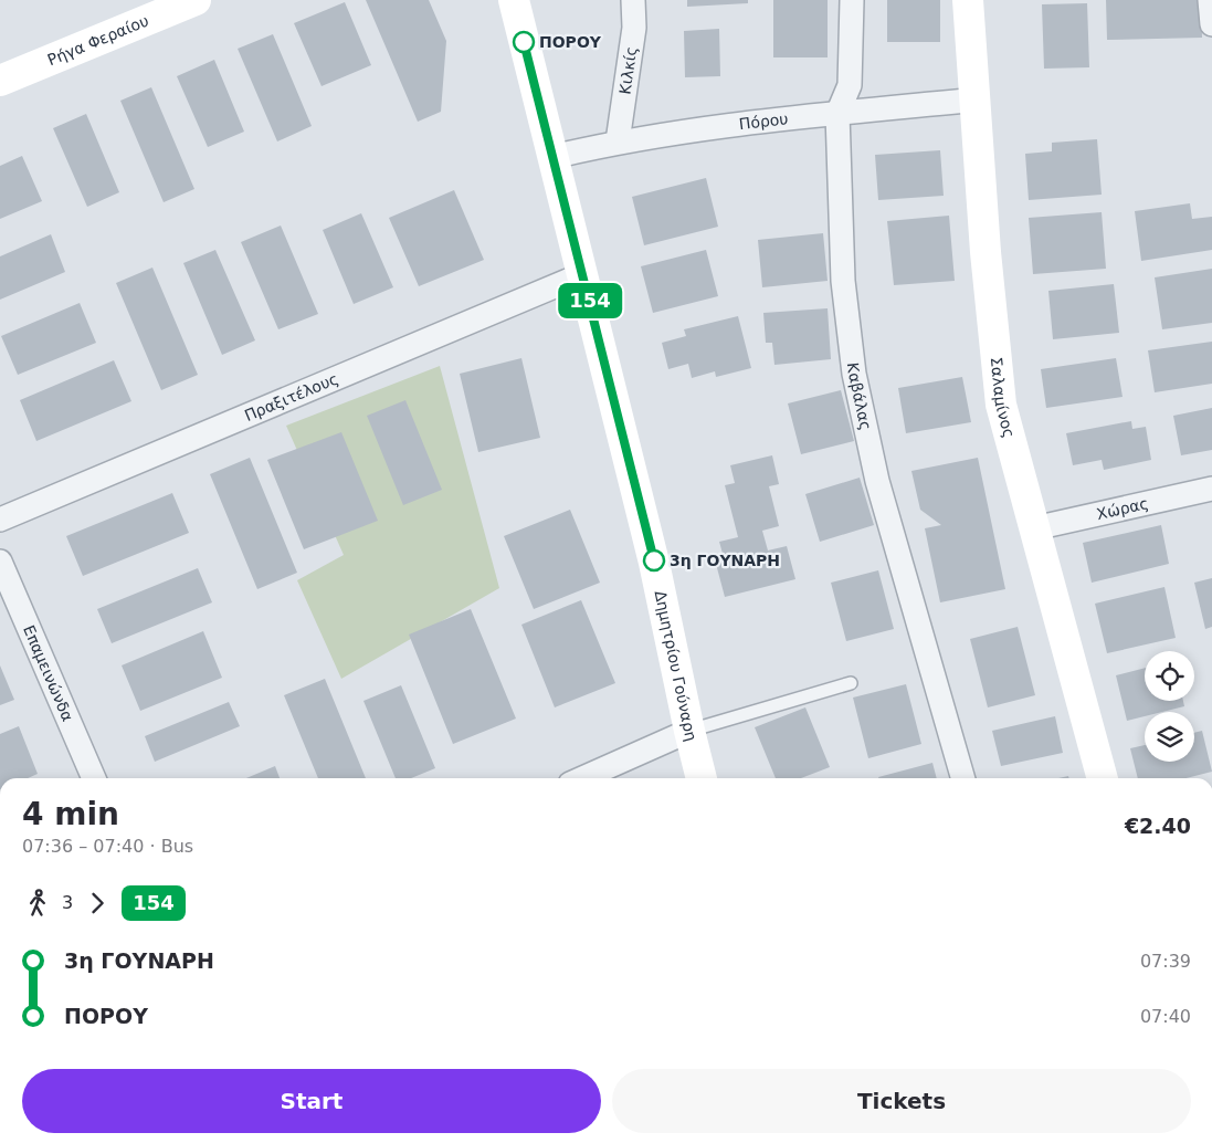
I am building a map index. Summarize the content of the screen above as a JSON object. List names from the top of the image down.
{
  "streets": {
    "street": [
      "Ρήγα Φεραίου",
      "Κιλκίς",
      "Πόρου",
      "Πραξιτέλους",
      "Καβάλας",
      "Σαλαμίνος",
      "Χώρας",
      "Δημητρίου Γούναρη",
      "Επαμεινώνδα"
    ]
  },
  "crossings": [
    ["Κιλκίς", "Πόρου"],
    ["Πόρου", "Καβάλας"],
    ["Πόρου", "Σαλαμίνος"],
    ["Πόρου", "Δημητρίου Γούναρη"],
    ["Πραξιτέλους", "Δημητρίου Γούναρη"],
    ["Σαλαμίνος", "Χώρας"]
  ],
  "places": ["ΠΟΡΟΥ", "3η ΓΟΥΝΑΡΗ"],
  "lines": ["bus line 154"],
  "page": {
    "on_map": "154",
    "heading": ["4 min", "07:36 – 07:40 · Bus", "€2.40"],
    "legs": ["3", "154"],
    "list": [
      {
        "name": "3η ΓΟΥΝΑΡΗ",
        "value": "07:39"
      },
      {
        "name": "ΠΟΡΟΥ",
        "value": "07:40"
      }
    ],
    "buttons": ["Start", "Tickets"]
  }
}
